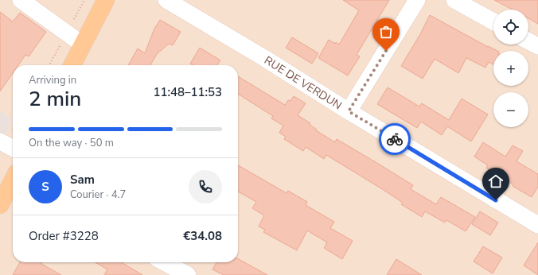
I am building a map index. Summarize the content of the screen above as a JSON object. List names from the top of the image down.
{
  "streets": {
    "street": ["RUE DE VERDUN"]
  },
  "page": {
    "map_buttons": ["+", "−"],
    "heading": ["2 min", "Arriving in", "11:48–11:53"],
    "panel": [
      "Sam",
      "Courier · 4.7",
      "Order #3228",
      "€34.08"
    ],
    "bar": "On the way · 50 m",
    "round": "S"
  }
}
